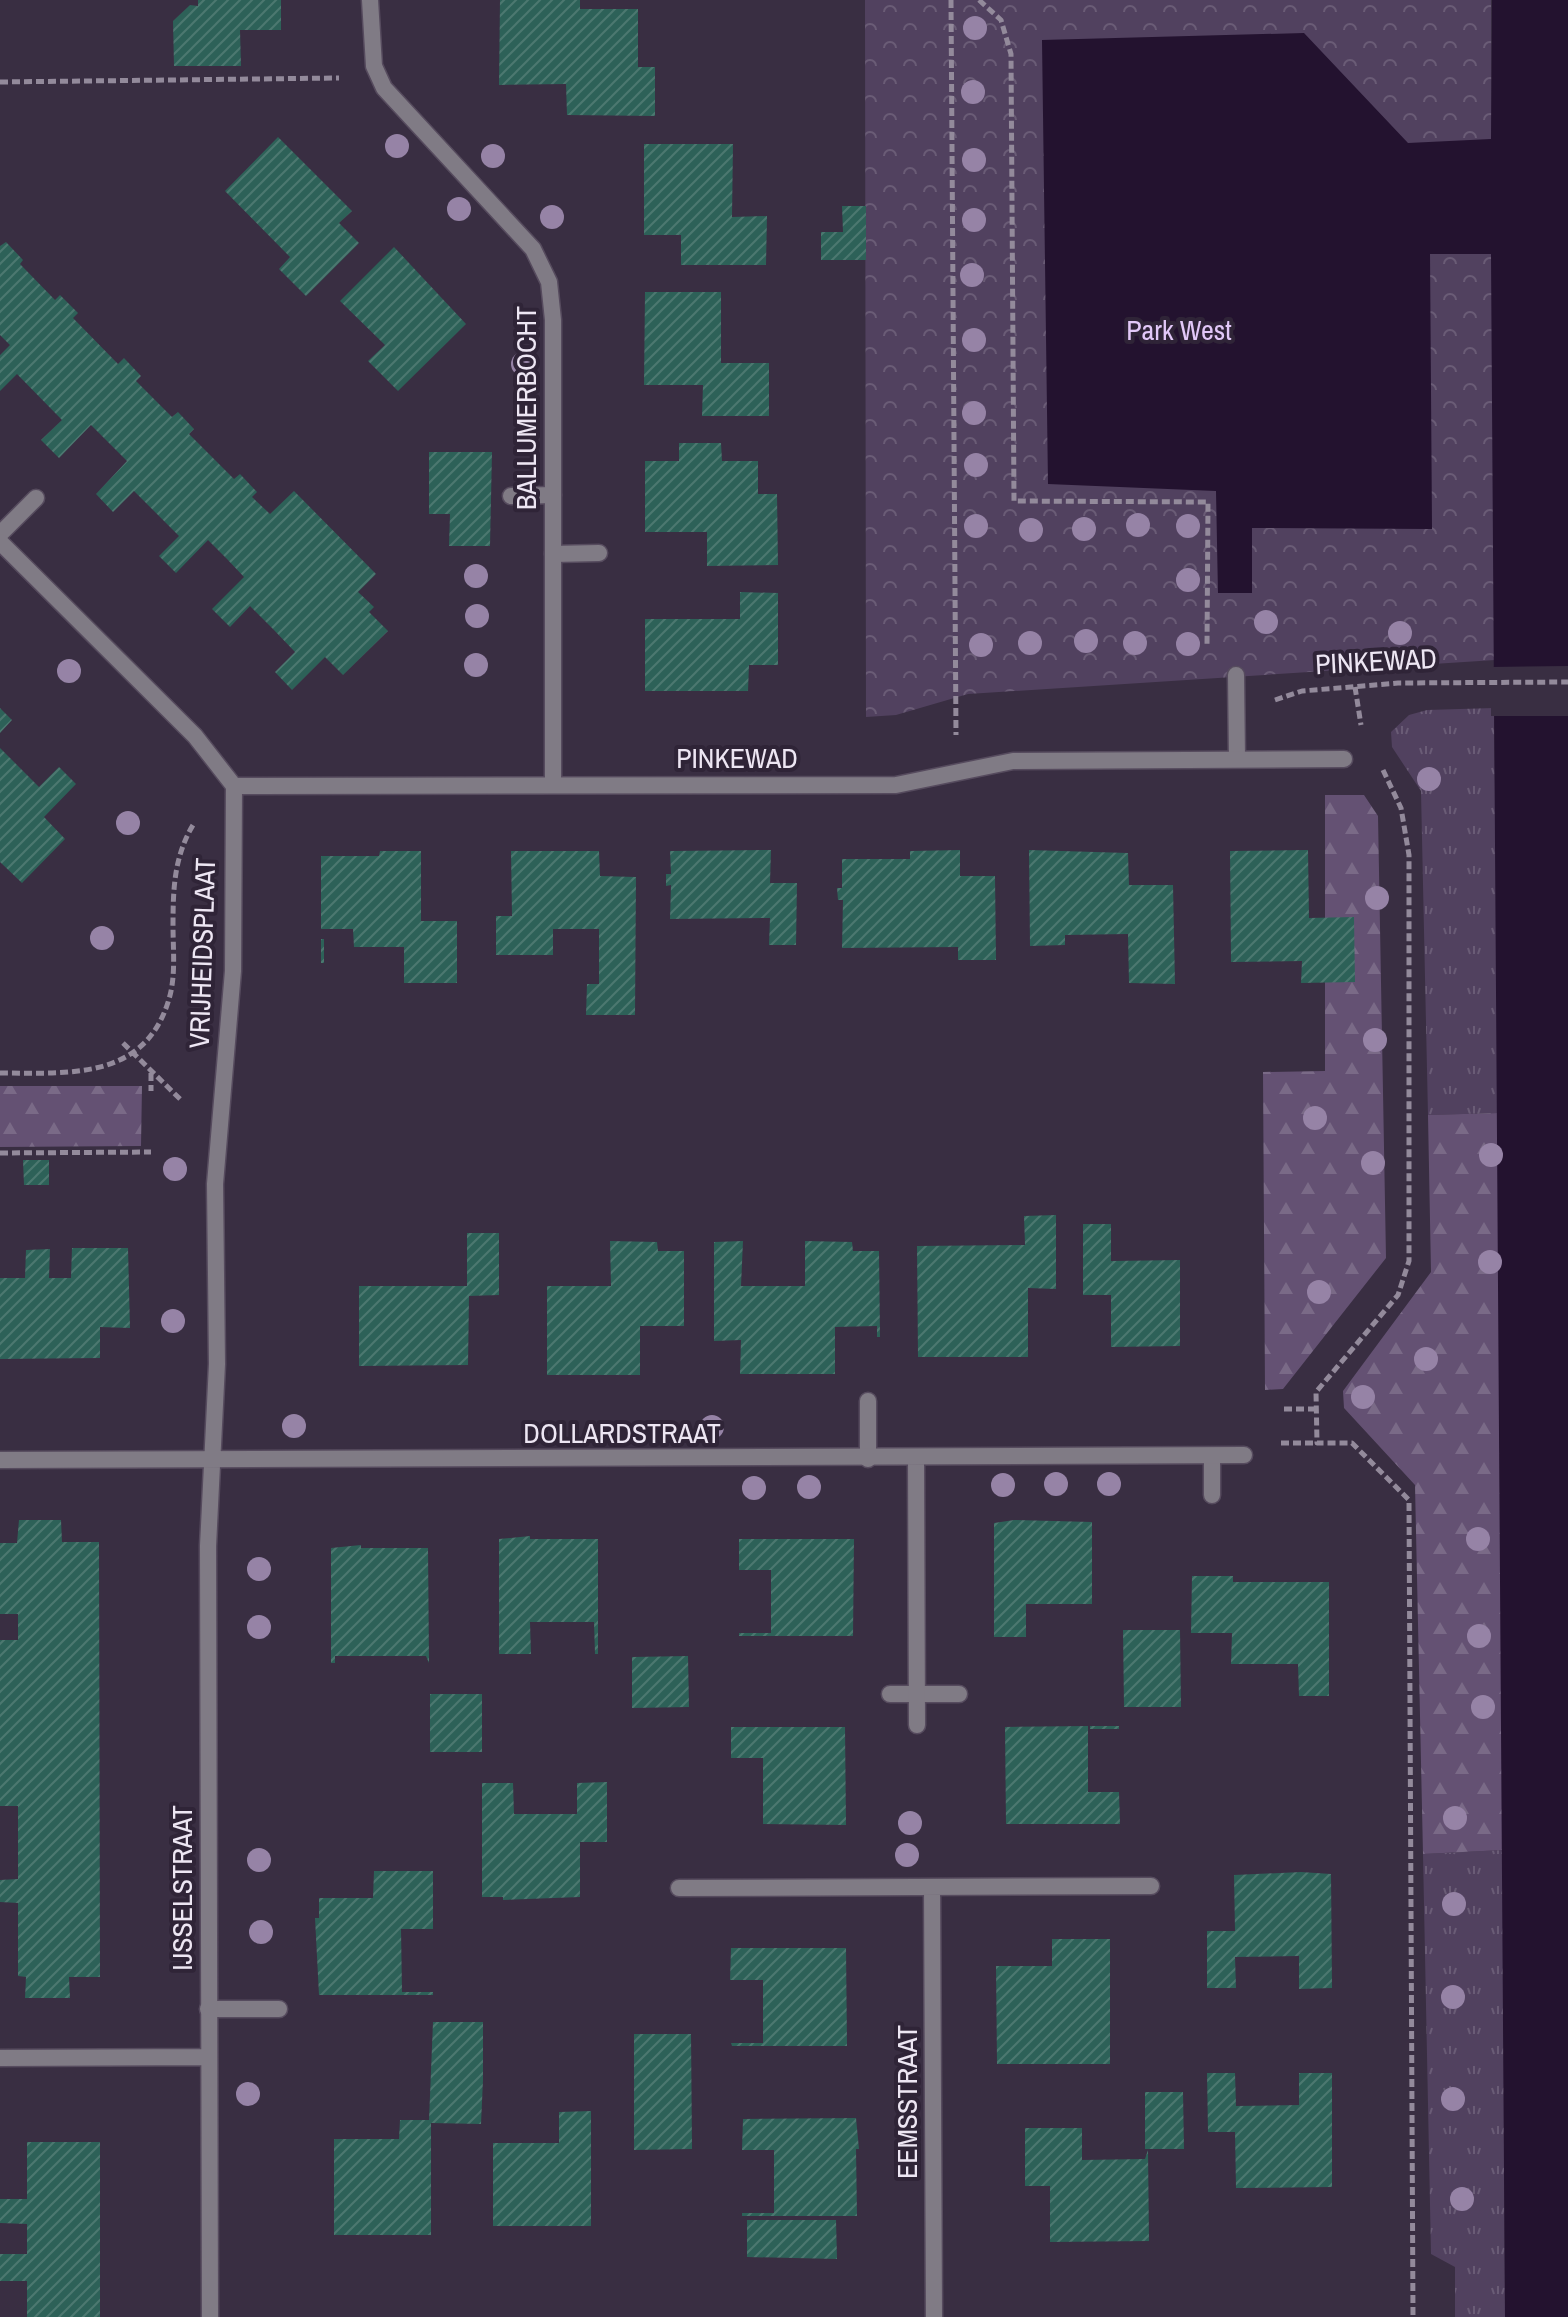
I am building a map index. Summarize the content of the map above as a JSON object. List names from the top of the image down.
{
  "streets": {
    "street": [
      "BALLUMERBOCHT",
      "PINKEWAD",
      "VRIJHEIDSPLAAT",
      "DOLLARDSTRAAT",
      "IJSSELSTRAAT",
      "EEMSSTRAAT"
    ]
  },
  "crossings": [
    ["BALLUMERBOCHT", "PINKEWAD"],
    ["PINKEWAD", "VRIJHEIDSPLAAT"],
    ["VRIJHEIDSPLAAT", "DOLLARDSTRAAT"],
    ["VRIJHEIDSPLAAT", "IJSSELSTRAAT"],
    ["DOLLARDSTRAAT", "IJSSELSTRAAT"]
  ],
  "parks": ["Park West"]
}
